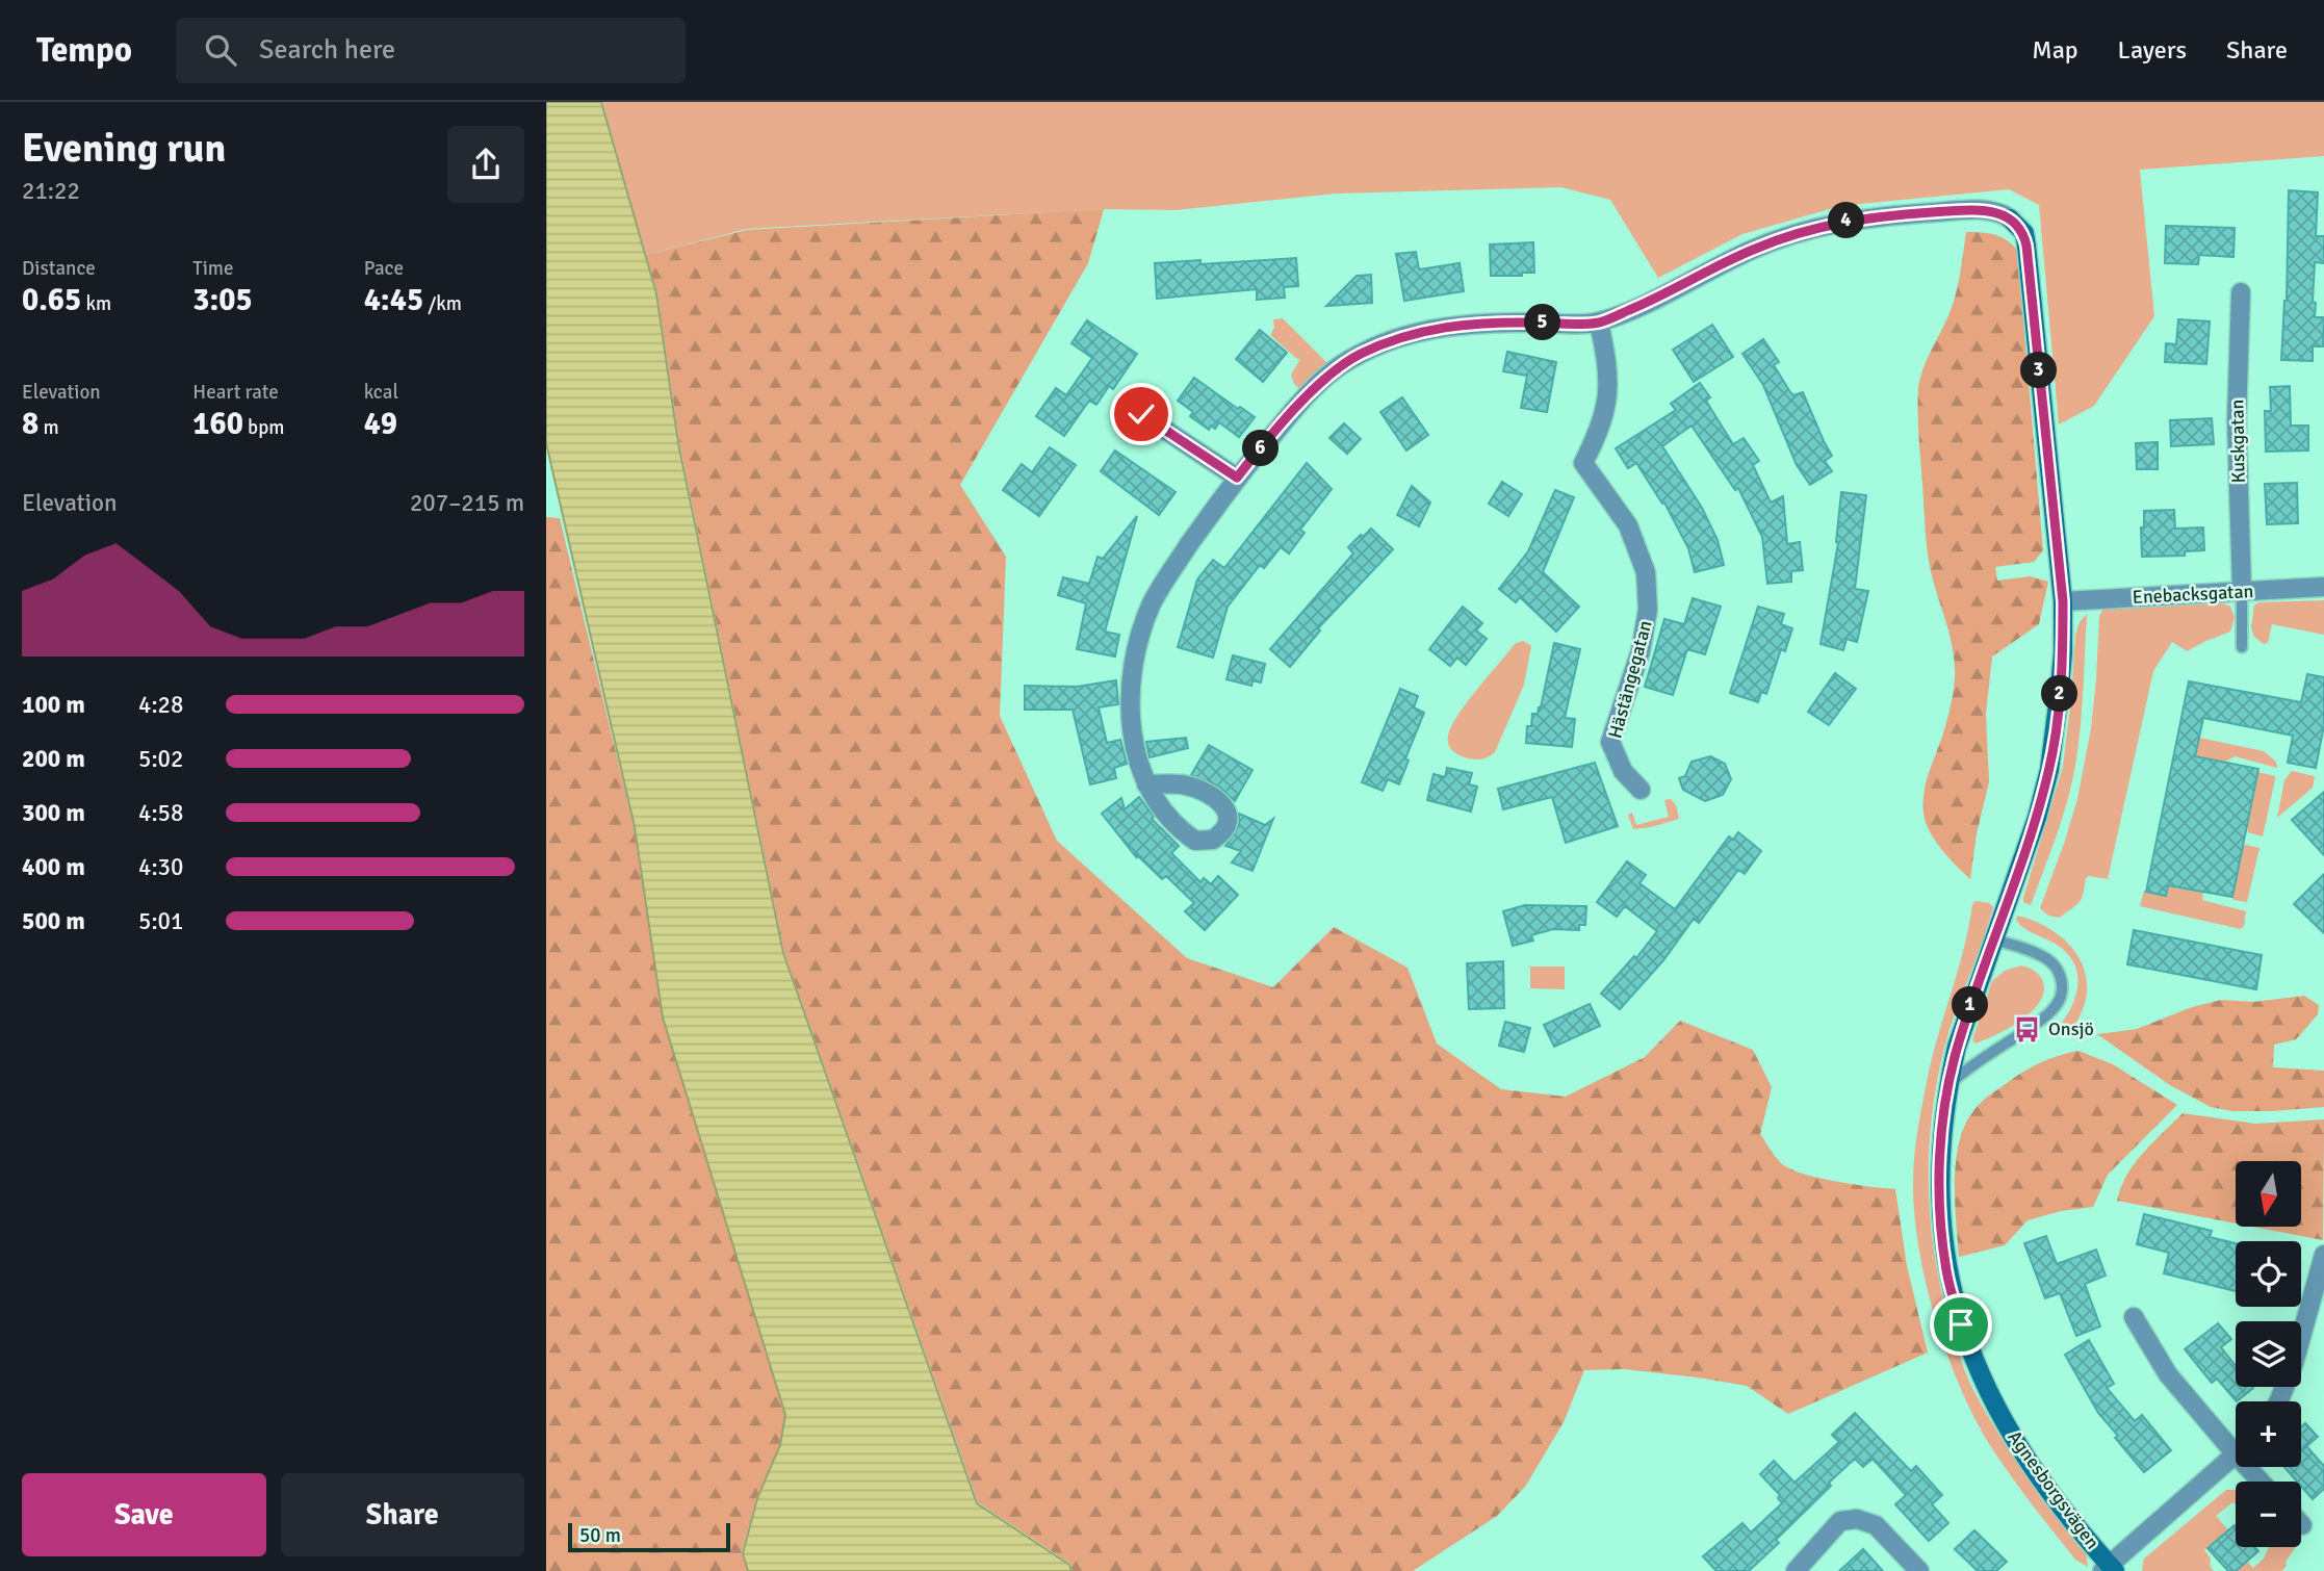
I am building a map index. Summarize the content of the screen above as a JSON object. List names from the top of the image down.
{
  "streets": {
    "street": [
      "Kuskgatan",
      "Enebacksgatan",
      "Hästängegatan",
      "Agnesborgsvägen"
    ]
  },
  "crossings": [
    ["Kuskgatan", "Enebacksgatan"],
    ["Enebacksgatan", "Agnesborgsvägen"],
    ["Hästängegatan", "Agnesborgsvägen"]
  ],
  "places": {
    "bus stop": ["Onsjö"]
  },
  "scale_bar": "50 m",
  "north": "bottom",
  "page": {
    "header": "Tempo",
    "search": "Search here",
    "nav": ["Map", "Layers", "Share"],
    "heading": ["Evening run", "21:22"],
    "pins": [
      "4",
      "5",
      "3",
      "6",
      "2",
      "1"
    ],
    "stats": [
      ["Distance", "0.65 km"],
      ["Time", "3:05"],
      ["Pace", "4:45 /km"],
      ["Elevation", "8 m"],
      ["Heart rate", "160 bpm"],
      ["kcal", "49"]
    ],
    "chart": ["Elevation", "207–215 m"],
    "list": [
      {
        "name": "100 m",
        "note": "4:28"
      },
      {
        "name": "200 m",
        "note": "5:02"
      },
      {
        "name": "300 m",
        "note": "4:58"
      },
      {
        "name": "400 m",
        "note": "4:30"
      },
      {
        "name": "500 m",
        "note": "5:01"
      }
    ],
    "map_buttons": ["+", "−"],
    "buttons": ["Save", "Share"],
    "scale": "50 m"
  }
}
